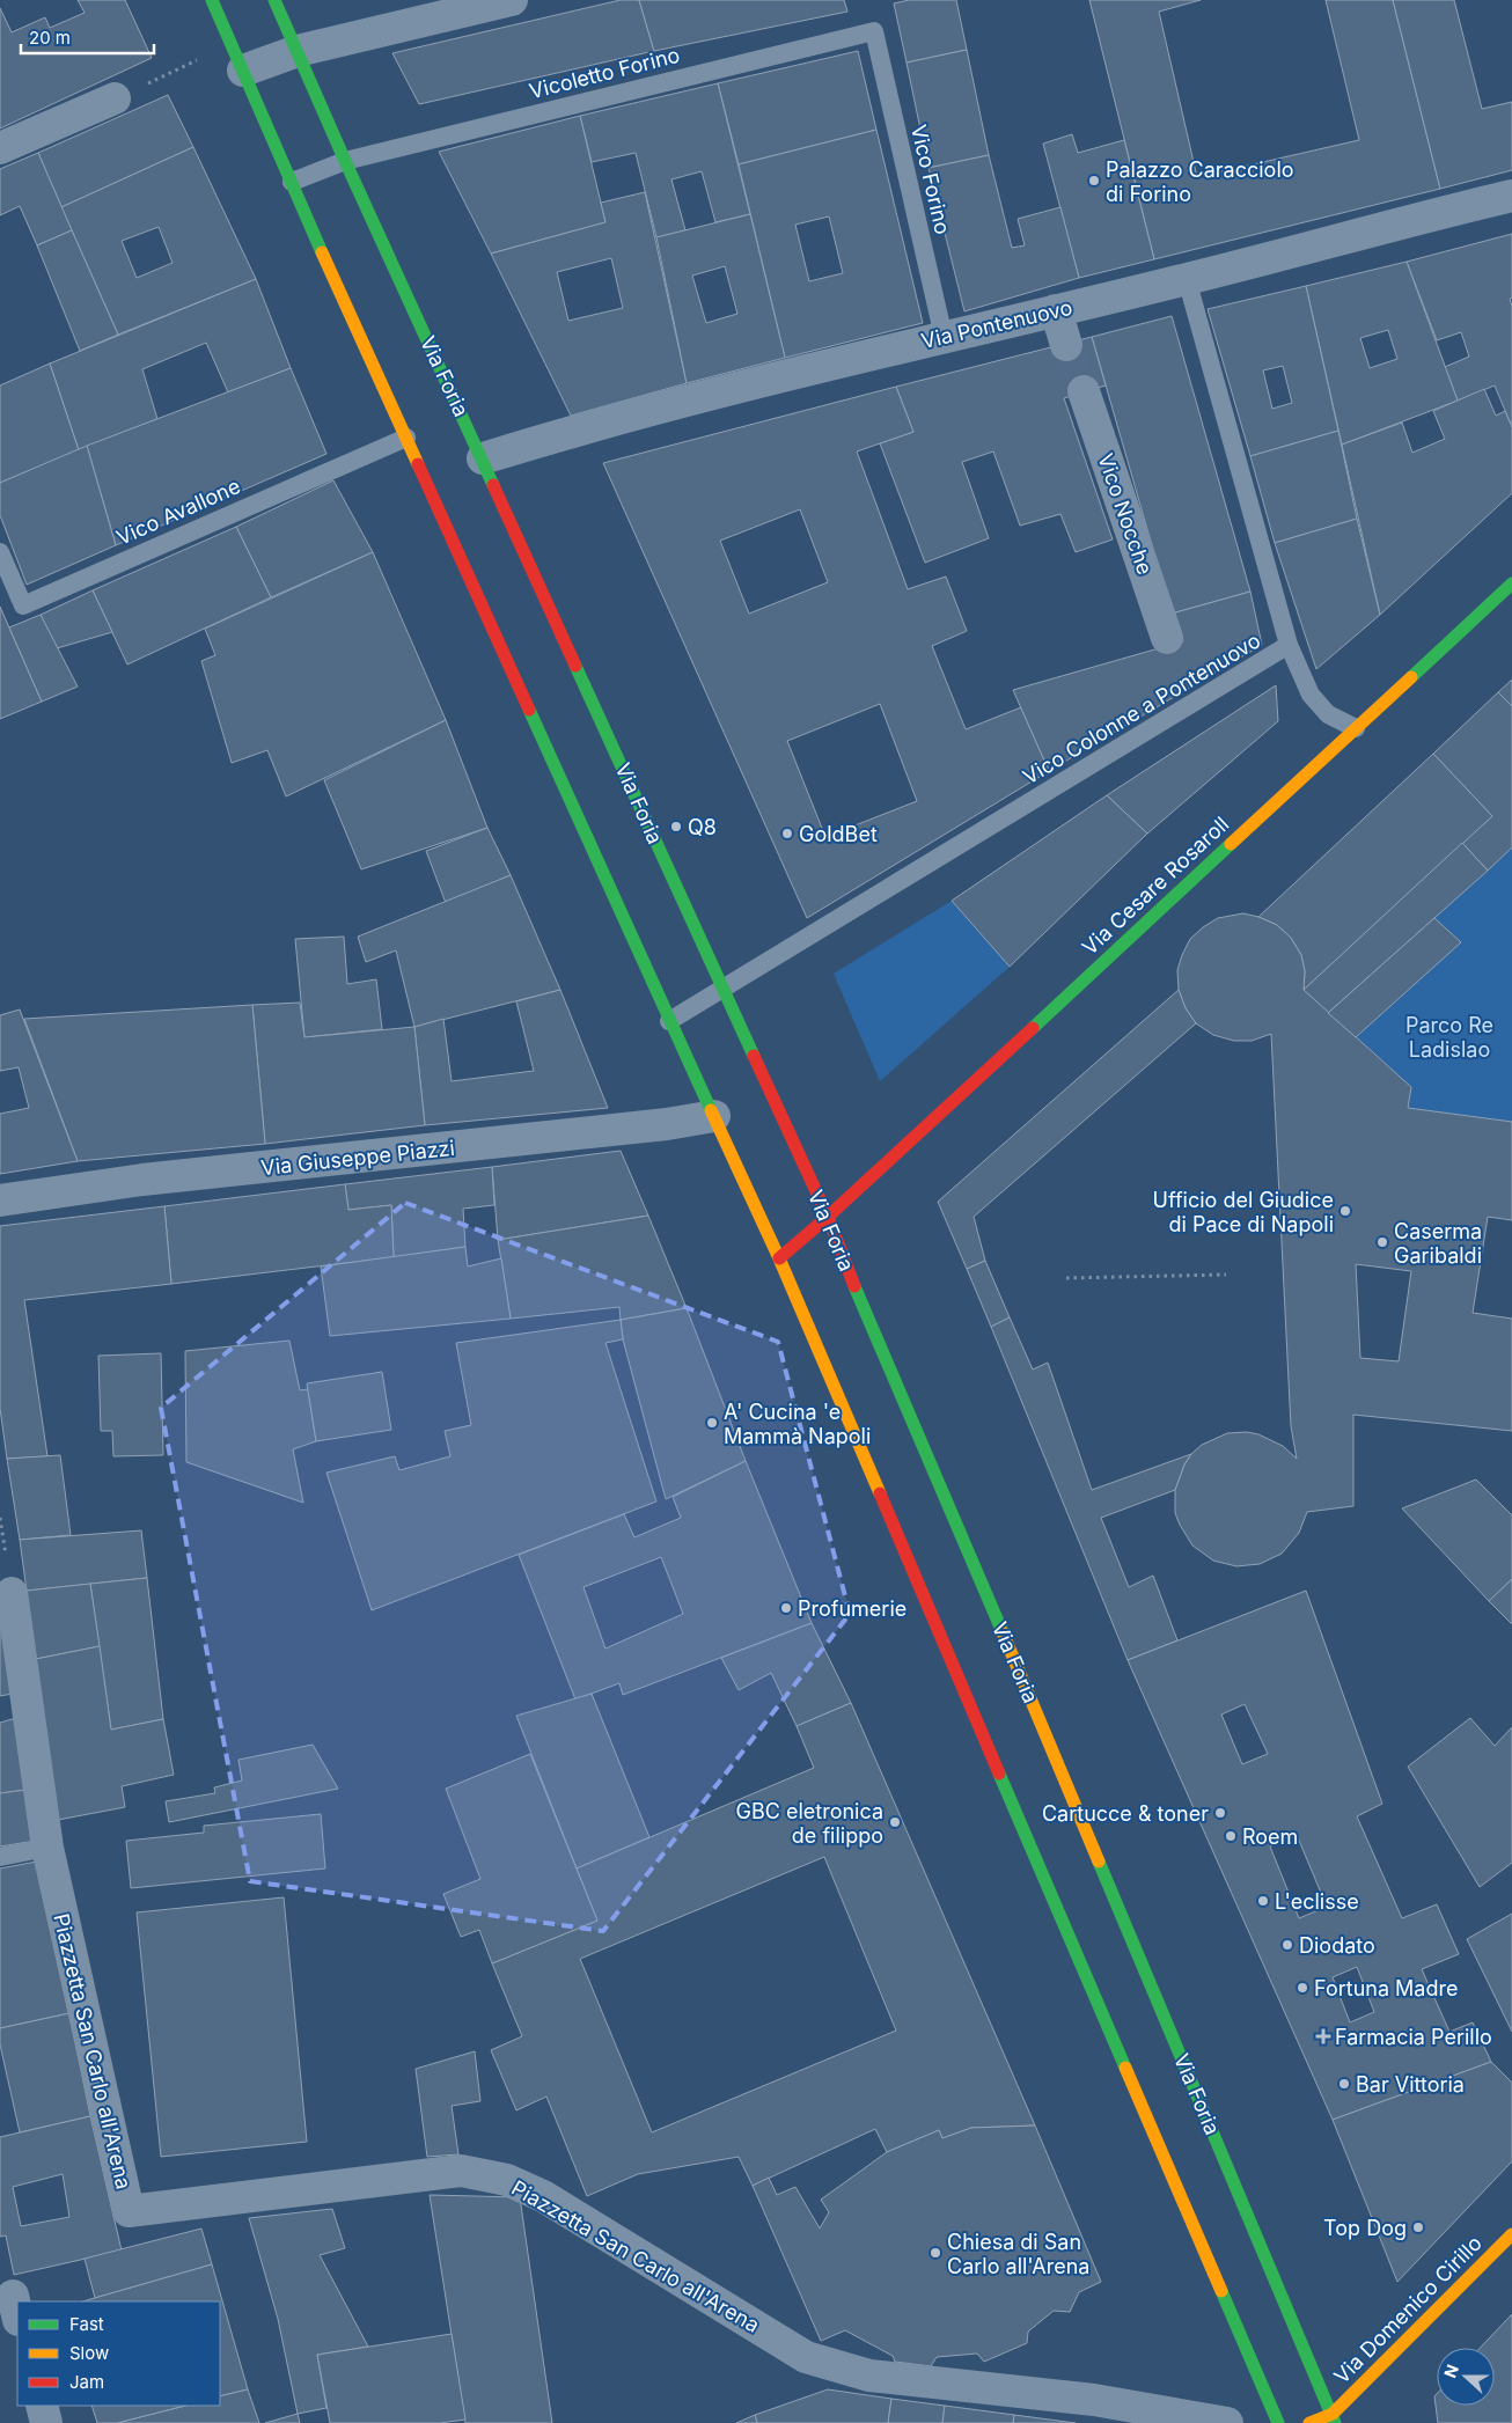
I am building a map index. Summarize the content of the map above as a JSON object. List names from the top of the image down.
{
  "streets": {
    "main road": ["Via Foria", "Via Cesare Rosaroll", "Via Domenico Cirillo"],
    "street": [
      "Via Pontenuovo",
      "Vico Nocche",
      "Via Giuseppe Piazzi",
      "Piazzetta San Carlo all'Arena"
    ],
    "lane": [
      "Vicoletto Forino",
      "Vico Forino",
      "Vico Avallone",
      "Vico Colonne a Pontenuovo"
    ]
  },
  "crossings": [
    ["Vicoletto Forino", "Vico Forino"],
    ["Vicoletto Forino", "Via Foria"],
    ["Vico Forino", "Via Pontenuovo"],
    ["Via Pontenuovo", "Via Foria"],
    ["Via Pontenuovo", "Vico Colonne a Pontenuovo"],
    ["Via Foria", "Vico Colonne a Pontenuovo"],
    ["Via Foria", "Via Cesare Rosaroll"],
    ["Via Foria", "Via Domenico Cirillo"]
  ],
  "parks": ["Parco Re Ladislao"],
  "places": {
    "other": [
      "Palazzo Caracciolo di Forino",
      "Q8",
      "GoldBet",
      "Ufficio del Giudice di Pace di Napoli",
      "Caserma Garibaldi",
      "A' Cucina 'e Mammà Napoli",
      "Profumerie",
      "Cartucce & toner",
      "GBC eletronica de filippo",
      "Roem",
      "L'eclisse",
      "Diodato",
      "Fortuna Madre",
      "Bar Vittoria",
      "Top Dog",
      "Chiesa di San Carlo all'Arena"
    ],
    "health": ["Farmacia Perillo"]
  },
  "legend": ["Fast", "Slow", "Jam"],
  "scale_bar": "20 m",
  "north": "left"
}
